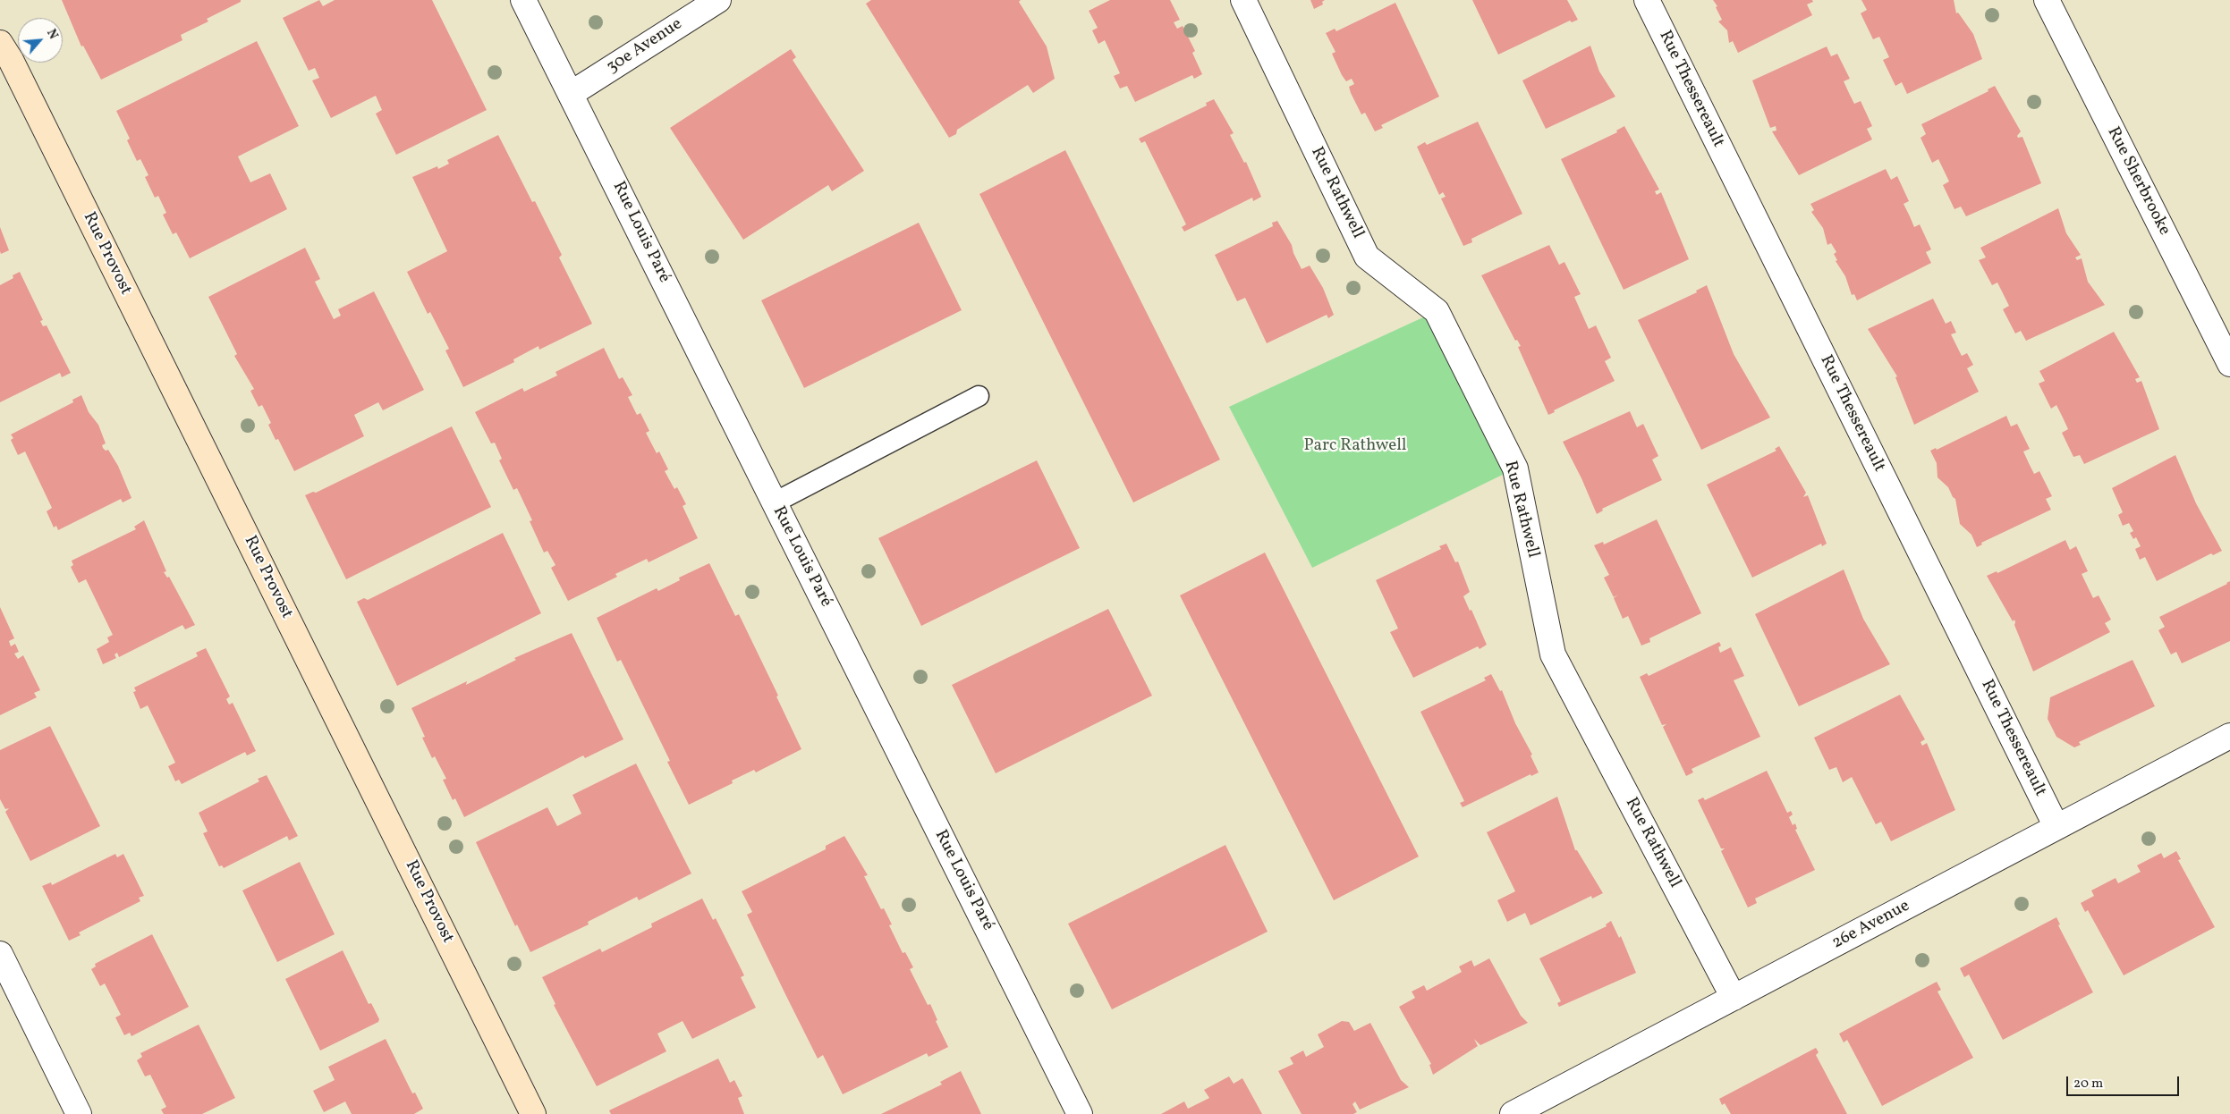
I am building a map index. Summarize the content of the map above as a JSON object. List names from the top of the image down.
{
  "streets": {
    "street": [
      "30e Avenue",
      "Rue Thessereault",
      "Rue Sherbrooke",
      "Rue Rathwell",
      "Rue Louis Paré",
      "Rue Provost",
      "26e Avenue"
    ]
  },
  "crossings": [
    ["30e Avenue", "Rue Louis Paré"],
    ["Rue Thessereault", "26e Avenue"],
    ["Rue Rathwell", "26e Avenue"]
  ],
  "parks": ["Parc Rathwell"],
  "scale_bar": "20 m",
  "north": "top right"
}
